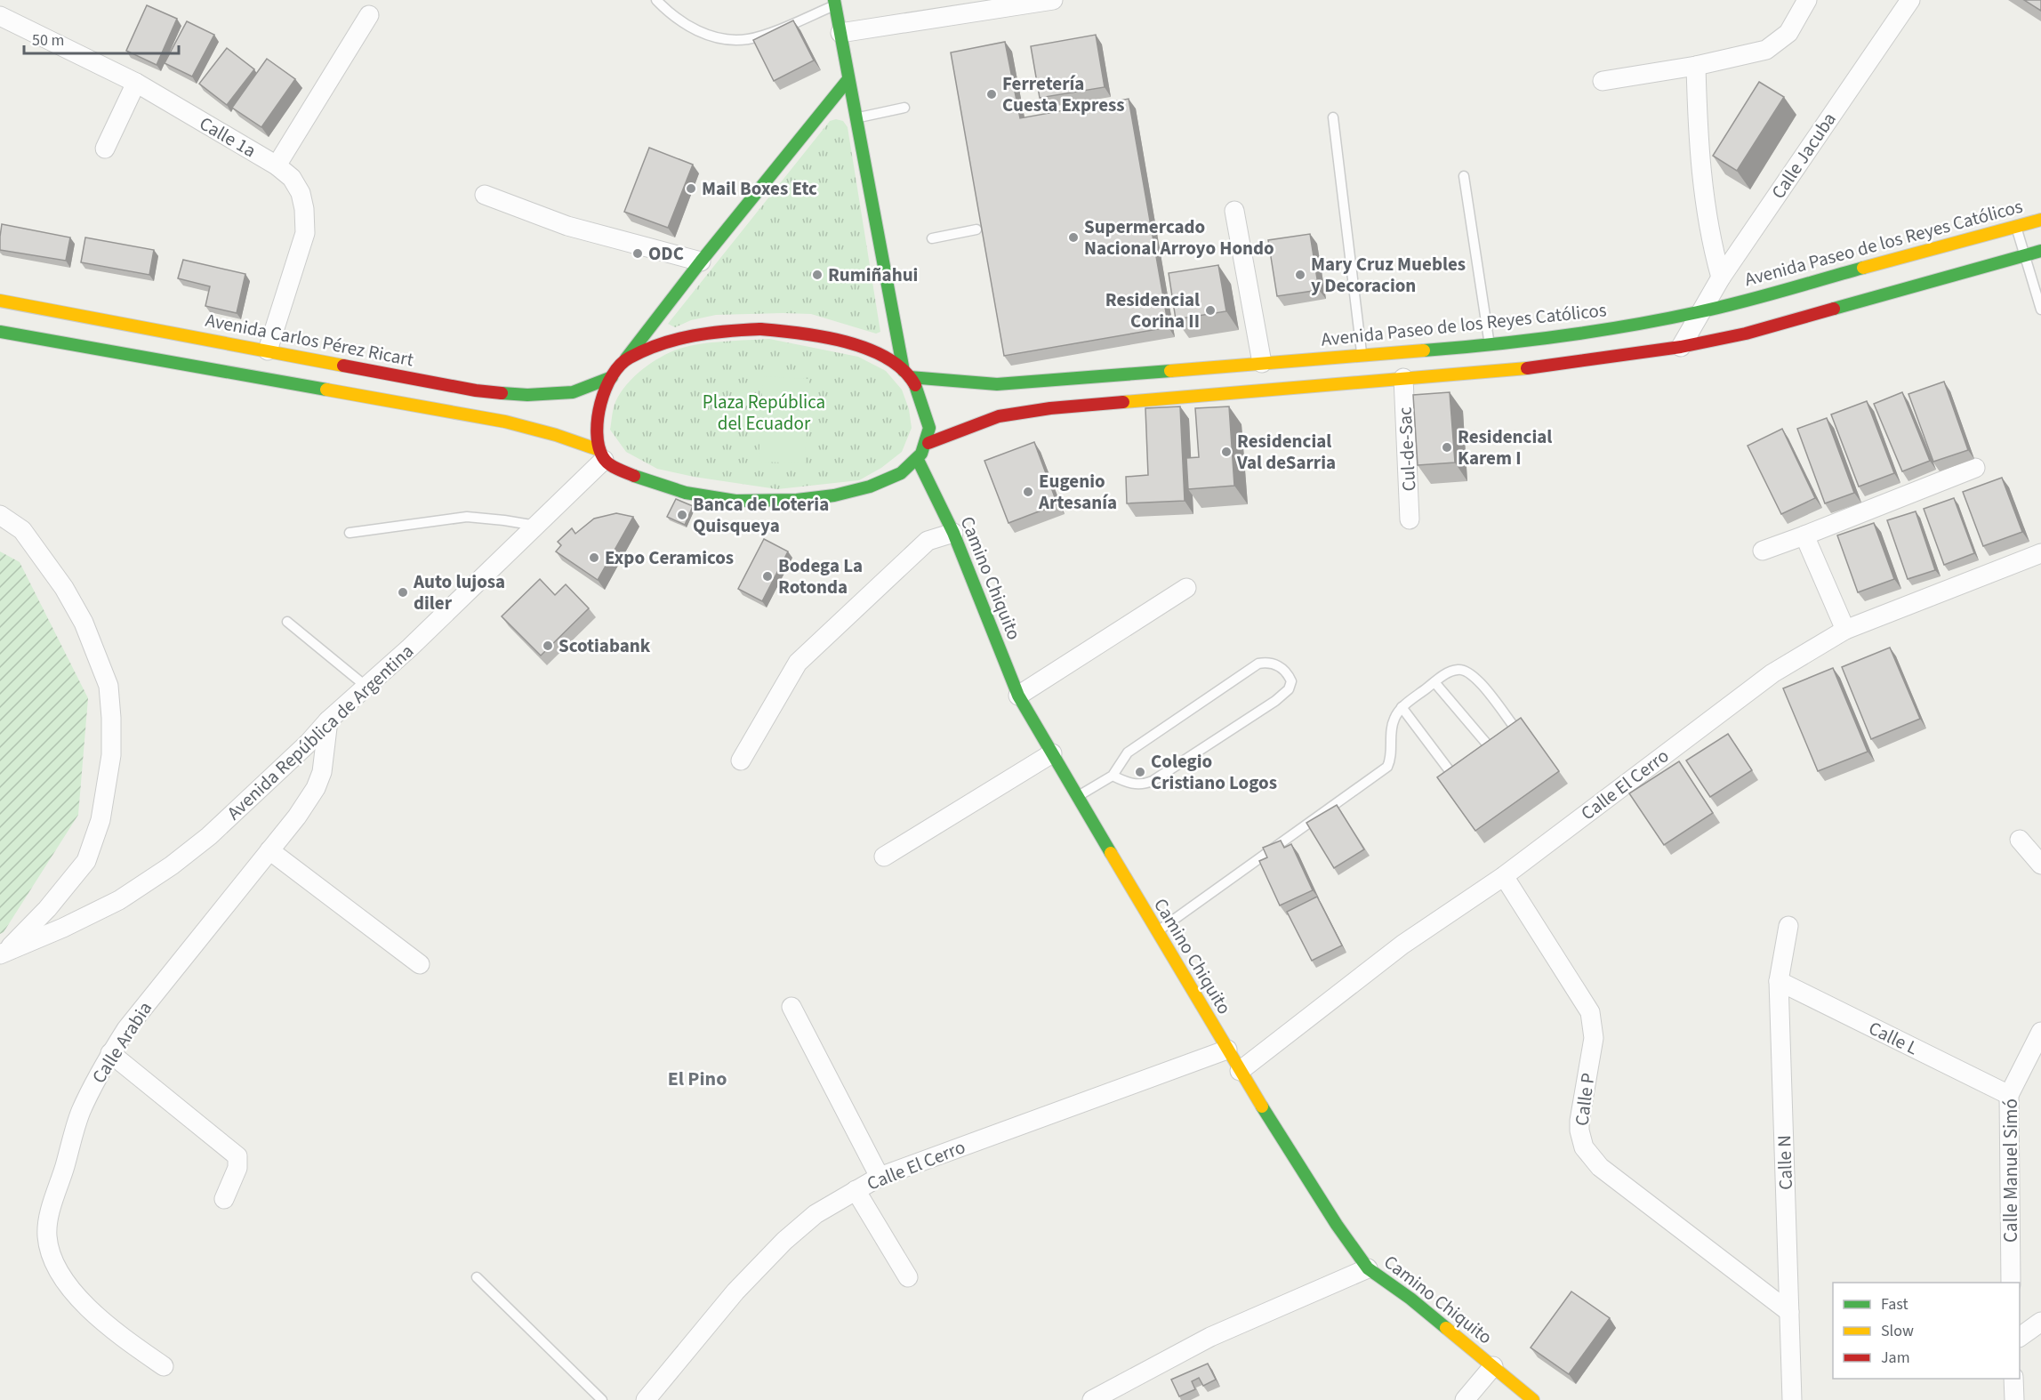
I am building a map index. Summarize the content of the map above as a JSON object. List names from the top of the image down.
{
  "streets": {
    "main road": ["Avenida Paseo de los Reyes Católicos", "Avenida Carlos Pérez Ricart", "Camino Chiquito"],
    "street": [
      "Calle 1a",
      "Calle Jacuba",
      "Cul-de-Sac",
      "Avenida República de Argentina",
      "Calle El Cerro",
      "Calle L",
      "Calle Arabia",
      "Calle P",
      "Calle N",
      "Calle Manuel Simó"
    ]
  },
  "crossings": [
    ["Calle 1a", "Avenida Carlos Pérez Ricart"],
    ["Calle Jacuba", "Avenida Paseo de los Reyes Católicos"],
    ["Camino Chiquito", "Calle El Cerro"],
    ["Avenida República de Argentina", "Calle Arabia"],
    ["Calle El Cerro", "Calle P"],
    ["Calle L", "Calle N"],
    ["Calle L", "Calle Manuel Simó"],
    ["Calle P", "Calle N"]
  ],
  "districts": ["El Pino"],
  "parks": ["Plaza República del Ecuador"],
  "places": [
    "Ferretería Cuesta Express",
    "Mail Boxes Etc",
    "Supermercado Nacional Arroyo Hondo",
    "ODC",
    "Rumiñahui",
    "Mary Cruz Muebles y Decoracion",
    "Residencial Corina II",
    "Residencial Karem I",
    "Residencial Val deSarria",
    "Eugenio Artesanía",
    "Banca de Loteria Quisqueya",
    "Expo Ceramicos",
    "Bodega La Rotonda",
    "Auto lujosa diler",
    "Scotiabank",
    "Colegio Cristiano Logos"
  ],
  "legend": ["Fast", "Slow", "Jam"],
  "scale_bar": "50 m"
}
